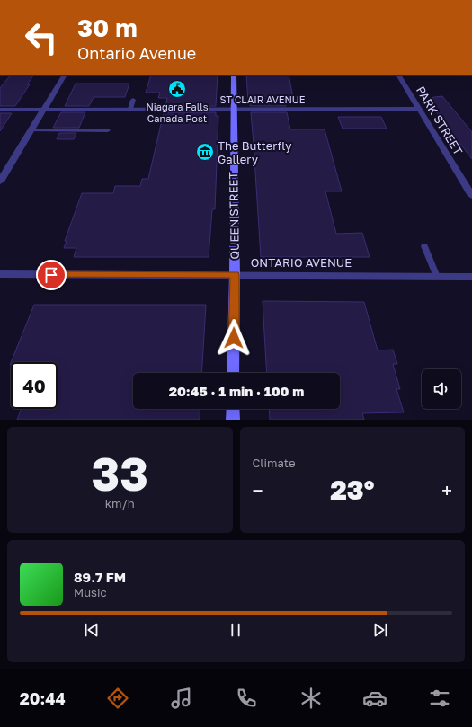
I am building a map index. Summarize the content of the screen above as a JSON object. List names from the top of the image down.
{
  "streets": {
    "street": [
      "ST CLAIR AVENUE",
      "PARK STREET",
      "QUEEN STREET",
      "ONTARIO AVENUE"
    ]
  },
  "crossings": [
    ["ST CLAIR AVENUE", "PARK STREET"],
    ["ST CLAIR AVENUE", "QUEEN STREET"],
    ["QUEEN STREET", "ONTARIO AVENUE"]
  ],
  "places": {
    "public building": ["Niagara Falls Canada Post"],
    "museum": ["The Butterfly Gallery"]
  },
  "page": {
    "turn": ["30 m", "Ontario Avenue"],
    "limit": "40",
    "trip": "20:45 · 1 min · 100 m",
    "tile": [
      ["33", "km/h"],
      "Climate"
    ],
    "heat": ["−", "23°", "+"],
    "song": ["89.7 FM", "Music"],
    "tabs": "20:44"
  }
}
